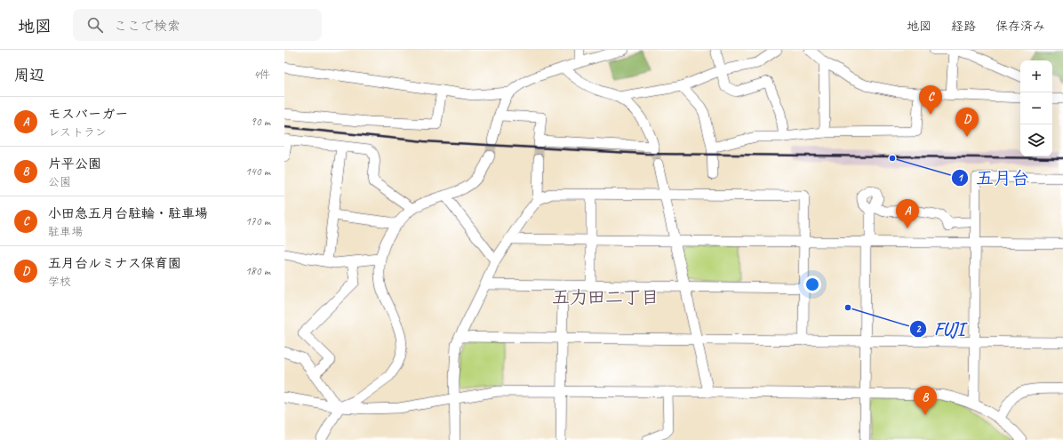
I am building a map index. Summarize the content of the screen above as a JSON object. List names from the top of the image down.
{
  "districts": ["五力田二丁目"],
  "places": ["五月台", "FUJI"],
  "page": {
    "header": "地図",
    "search": "ここで検索",
    "nav": ["地図", "経路", "保存済み"],
    "heading": ["周辺", "4件"],
    "map_buttons": ["+", "−"],
    "pins": [
      "C",
      "D",
      "A",
      "B"
    ],
    "list": [
      {
        "mark": "A",
        "name": "モスバーガー",
        "note": "レストラン",
        "value": "90 m"
      },
      {
        "mark": "B",
        "name": "片平公園",
        "note": "公園",
        "value": "140 m"
      },
      {
        "mark": "C",
        "name": "小田急五月台駐輪・駐車場",
        "note": "駐車場",
        "value": "170 m"
      },
      {
        "mark": "D",
        "name": "五月台ルミナス保育園",
        "note": "学校",
        "value": "180 m"
      }
    ]
  }
}
